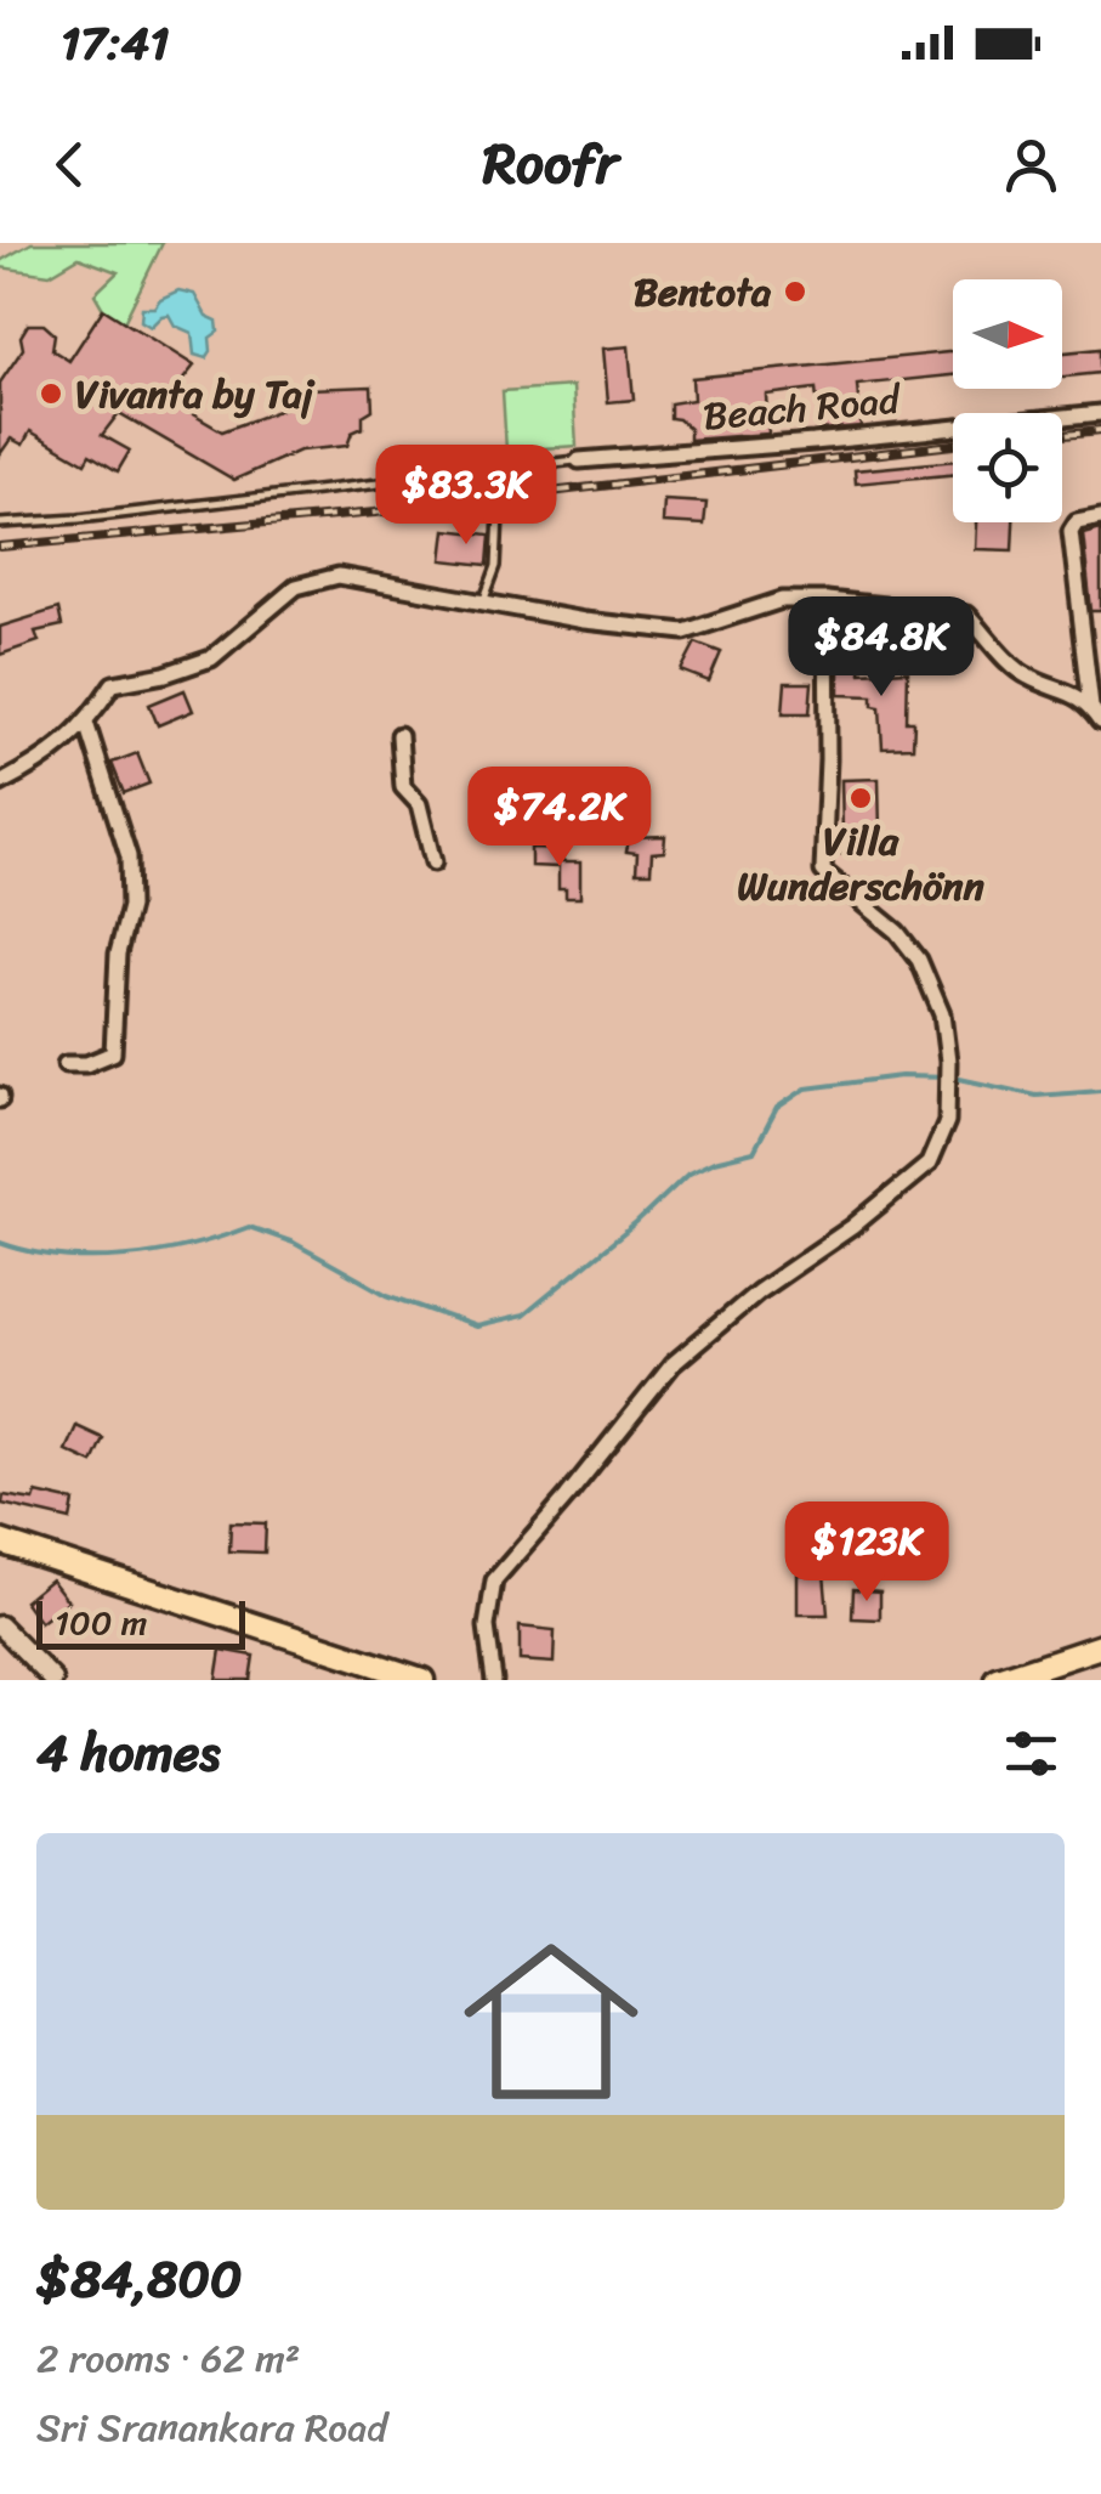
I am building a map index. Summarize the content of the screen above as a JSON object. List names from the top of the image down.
{
  "streets": {
    "street": ["Beach Road"]
  },
  "places": ["Bentota", "Vivanta by Taj", "Villa Wunderschönn"],
  "scale_bar": "100 m",
  "north": "right",
  "page": {
    "status": "17:41",
    "header": "Roofr",
    "price": [
      "$83.3K",
      "$84.8K",
      "$74.2K",
      "$123K"
    ],
    "scale": "100 m",
    "heading": "4 homes",
    "list": [
      {
        "name": "$84,800",
        "note": "2 rooms · 62 m² · Sri Sranankara Road"
      }
    ]
  }
}
